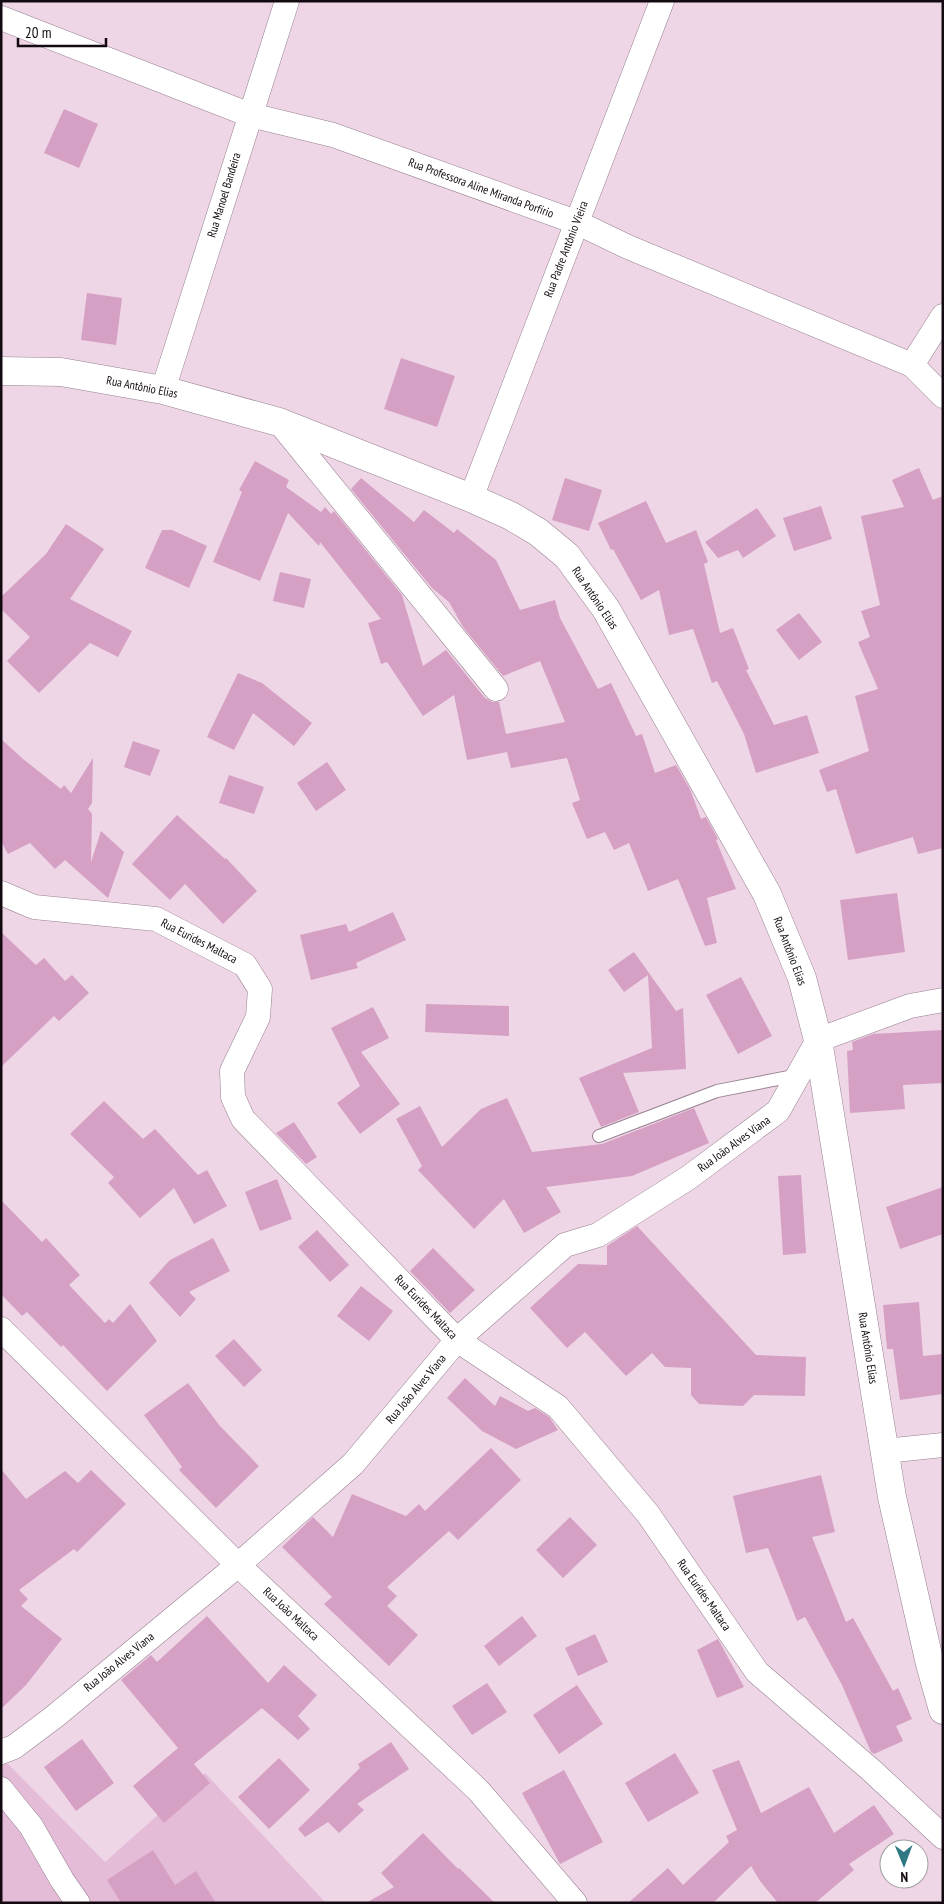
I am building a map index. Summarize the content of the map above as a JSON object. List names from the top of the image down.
{
  "streets": {
    "street": [
      "Rua Professora Aline Miranda Porfírio",
      "Rua Manoel Bandeira",
      "Rua Padre Antônio Vieira",
      "Rua Antônio Elias",
      "Rua Eurides Maltaca",
      "Rua João Alves Viana",
      "Rua João Maltaca"
    ]
  },
  "crossings": [
    ["Rua Professora Aline Miranda Porfírio", "Rua Manoel Bandeira"],
    ["Rua Professora Aline Miranda Porfírio", "Rua Padre Antônio Vieira"],
    ["Rua Manoel Bandeira", "Rua Antônio Elias"],
    ["Rua Padre Antônio Vieira", "Rua Antônio Elias"],
    ["Rua Antônio Elias", "Rua João Alves Viana"],
    ["Rua Eurides Maltaca", "Rua João Alves Viana"],
    ["Rua João Alves Viana", "Rua João Maltaca"]
  ],
  "scale_bar": "20 m",
  "north": "bottom"
}
